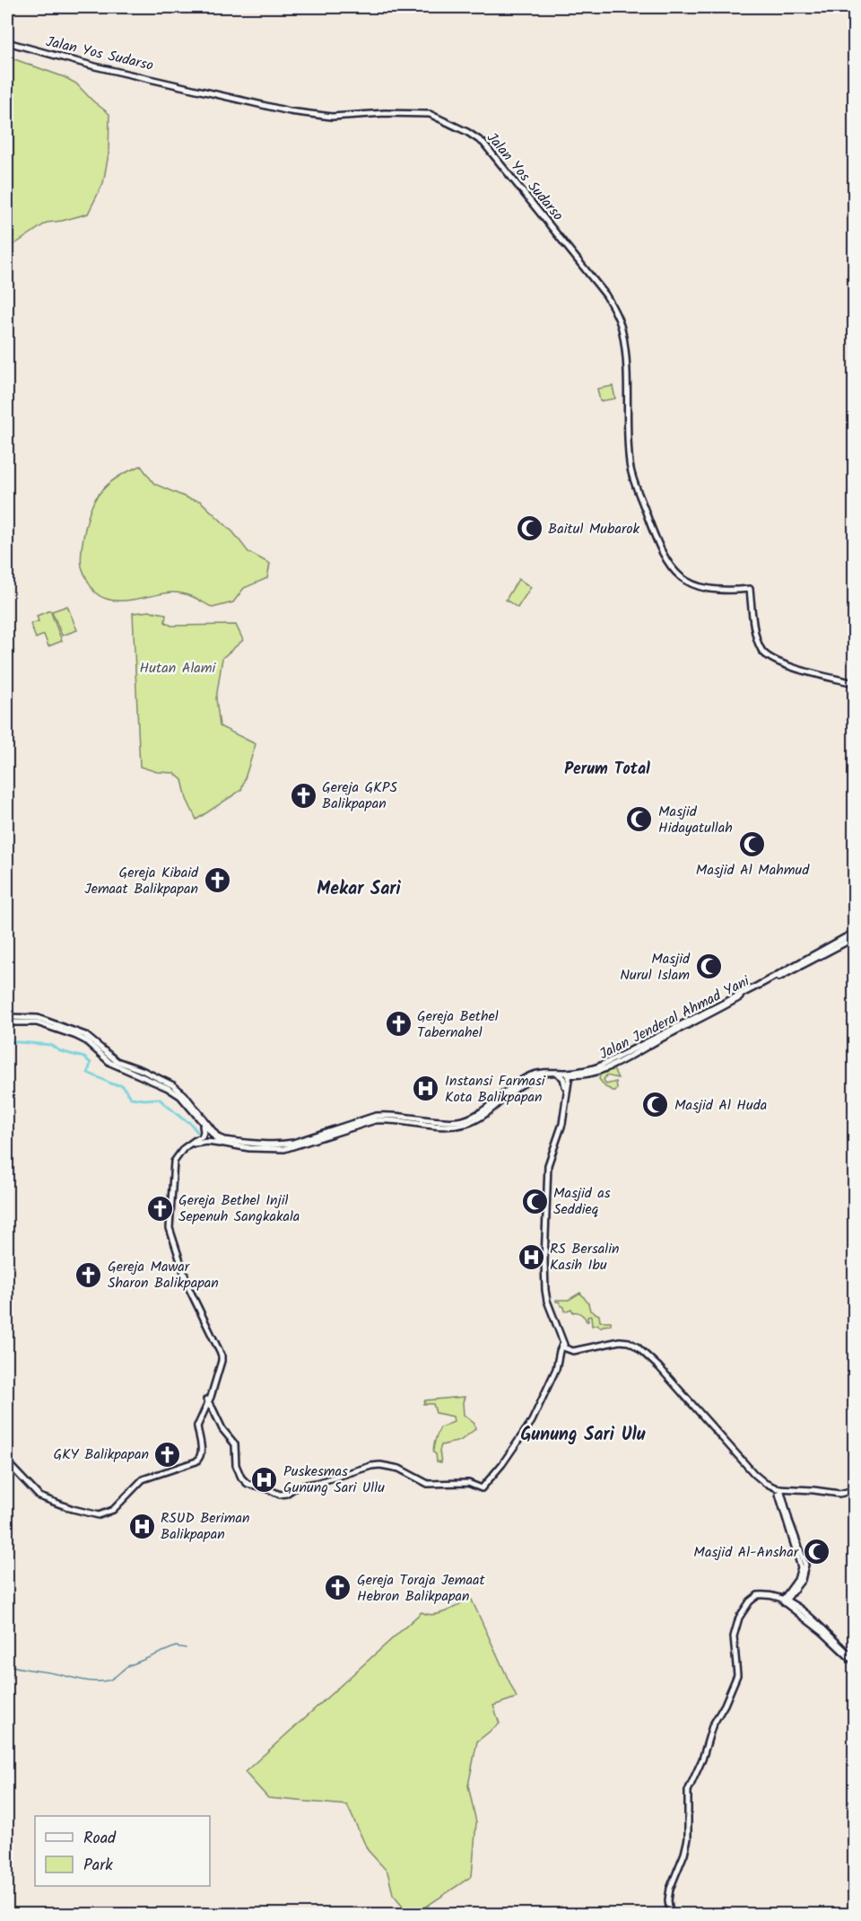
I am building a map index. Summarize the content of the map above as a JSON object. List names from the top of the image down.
{
  "streets": {
    "main road": ["Jalan Yos Sudarso", "Jalan Jenderal Ahmad Yani"]
  },
  "districts": ["Perum Total", "Mekar Sari", "Gunung Sari Ulu"],
  "parks": ["Hutan Alami"],
  "places": {
    "mosque": [
      "Baitul Mubarok",
      "Masjid Hidayatullah",
      "Masjid Al Mahmud",
      "Masjid Nurul Islam",
      "Masjid Al Huda",
      "Masjid as Seddieq",
      "Masjid Al-Anshar"
    ],
    "church": [
      "Gereja GKPS Balikpapan",
      "Gereja Kibaid Jemaat Balikpapan",
      "Gereja Bethel Tabernahel",
      "Gereja Bethel Injil Sepenuh Sangkakala",
      "Gereja Mawar Sharon Balikpapan",
      "GKY Balikpapan",
      "Gereja Toraja Jemaat Hebron Balikpapan"
    ],
    "hospital": [
      "Instansi Farmasi Kota Balikpapan",
      "RS Bersalin Kasih Ibu",
      "Puskesmas Gunung Sari Ullu",
      "RSUD Beriman Balikpapan"
    ]
  },
  "legend": ["Road", "Park"]
}
